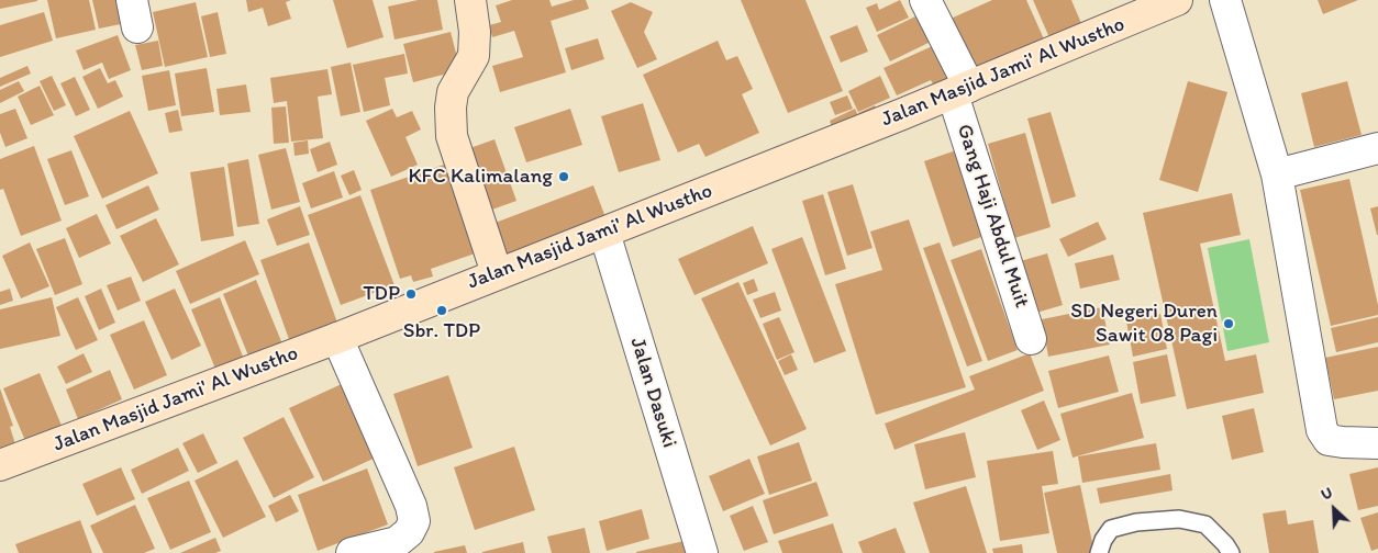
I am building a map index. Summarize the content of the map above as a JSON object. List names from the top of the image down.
{
  "streets": {
    "street": ["Jalan Masjid Jami' Al Wustho", "Gang Haji Abdul Muit", "Jalan Dasuki"]
  },
  "crossings": [
    ["Jalan Masjid Jami' Al Wustho", "Gang Haji Abdul Muit"],
    ["Jalan Masjid Jami' Al Wustho", "Jalan Dasuki"]
  ],
  "places": [
    "KFC Kalimalang",
    "TDP",
    "Sbr. TDP",
    "SD Negeri Duren Sawit 08 Pagi"
  ],
  "north": "top left"
}
